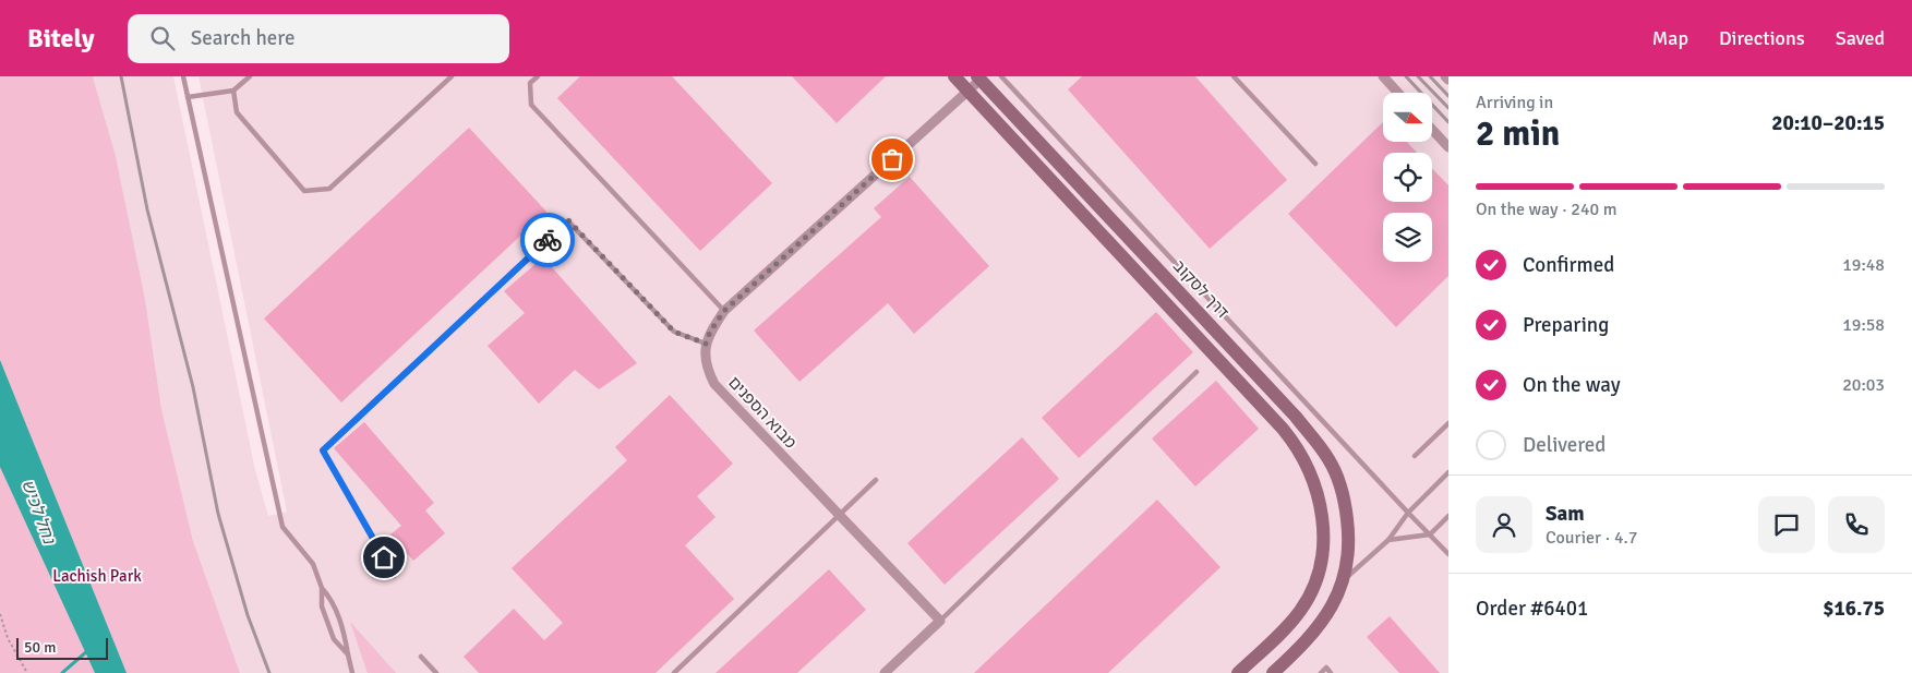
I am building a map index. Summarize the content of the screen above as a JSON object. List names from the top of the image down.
{
  "streets": {
    "street": ["דרך לסקוב", "מבוא הספנים"]
  },
  "water": ["נחל לכיש"],
  "parks": ["Lachish Park"],
  "scale_bar": "50 m",
  "north": "right",
  "page": {
    "header": "Bitely",
    "search": "Search here",
    "nav": ["Map", "Directions", "Saved"],
    "heading": ["2 min", "Arriving in", "20:10–20:15"],
    "panel": [
      "Sam",
      "Courier · 4.7",
      "Order #6401",
      "$16.75"
    ],
    "bar": "On the way · 240 m",
    "list": [
      ["Confirmed", "19:48"],
      ["Preparing", "19:58"],
      ["On the way", "20:03"],
      "Delivered"
    ],
    "scale": "50 m"
  }
}
